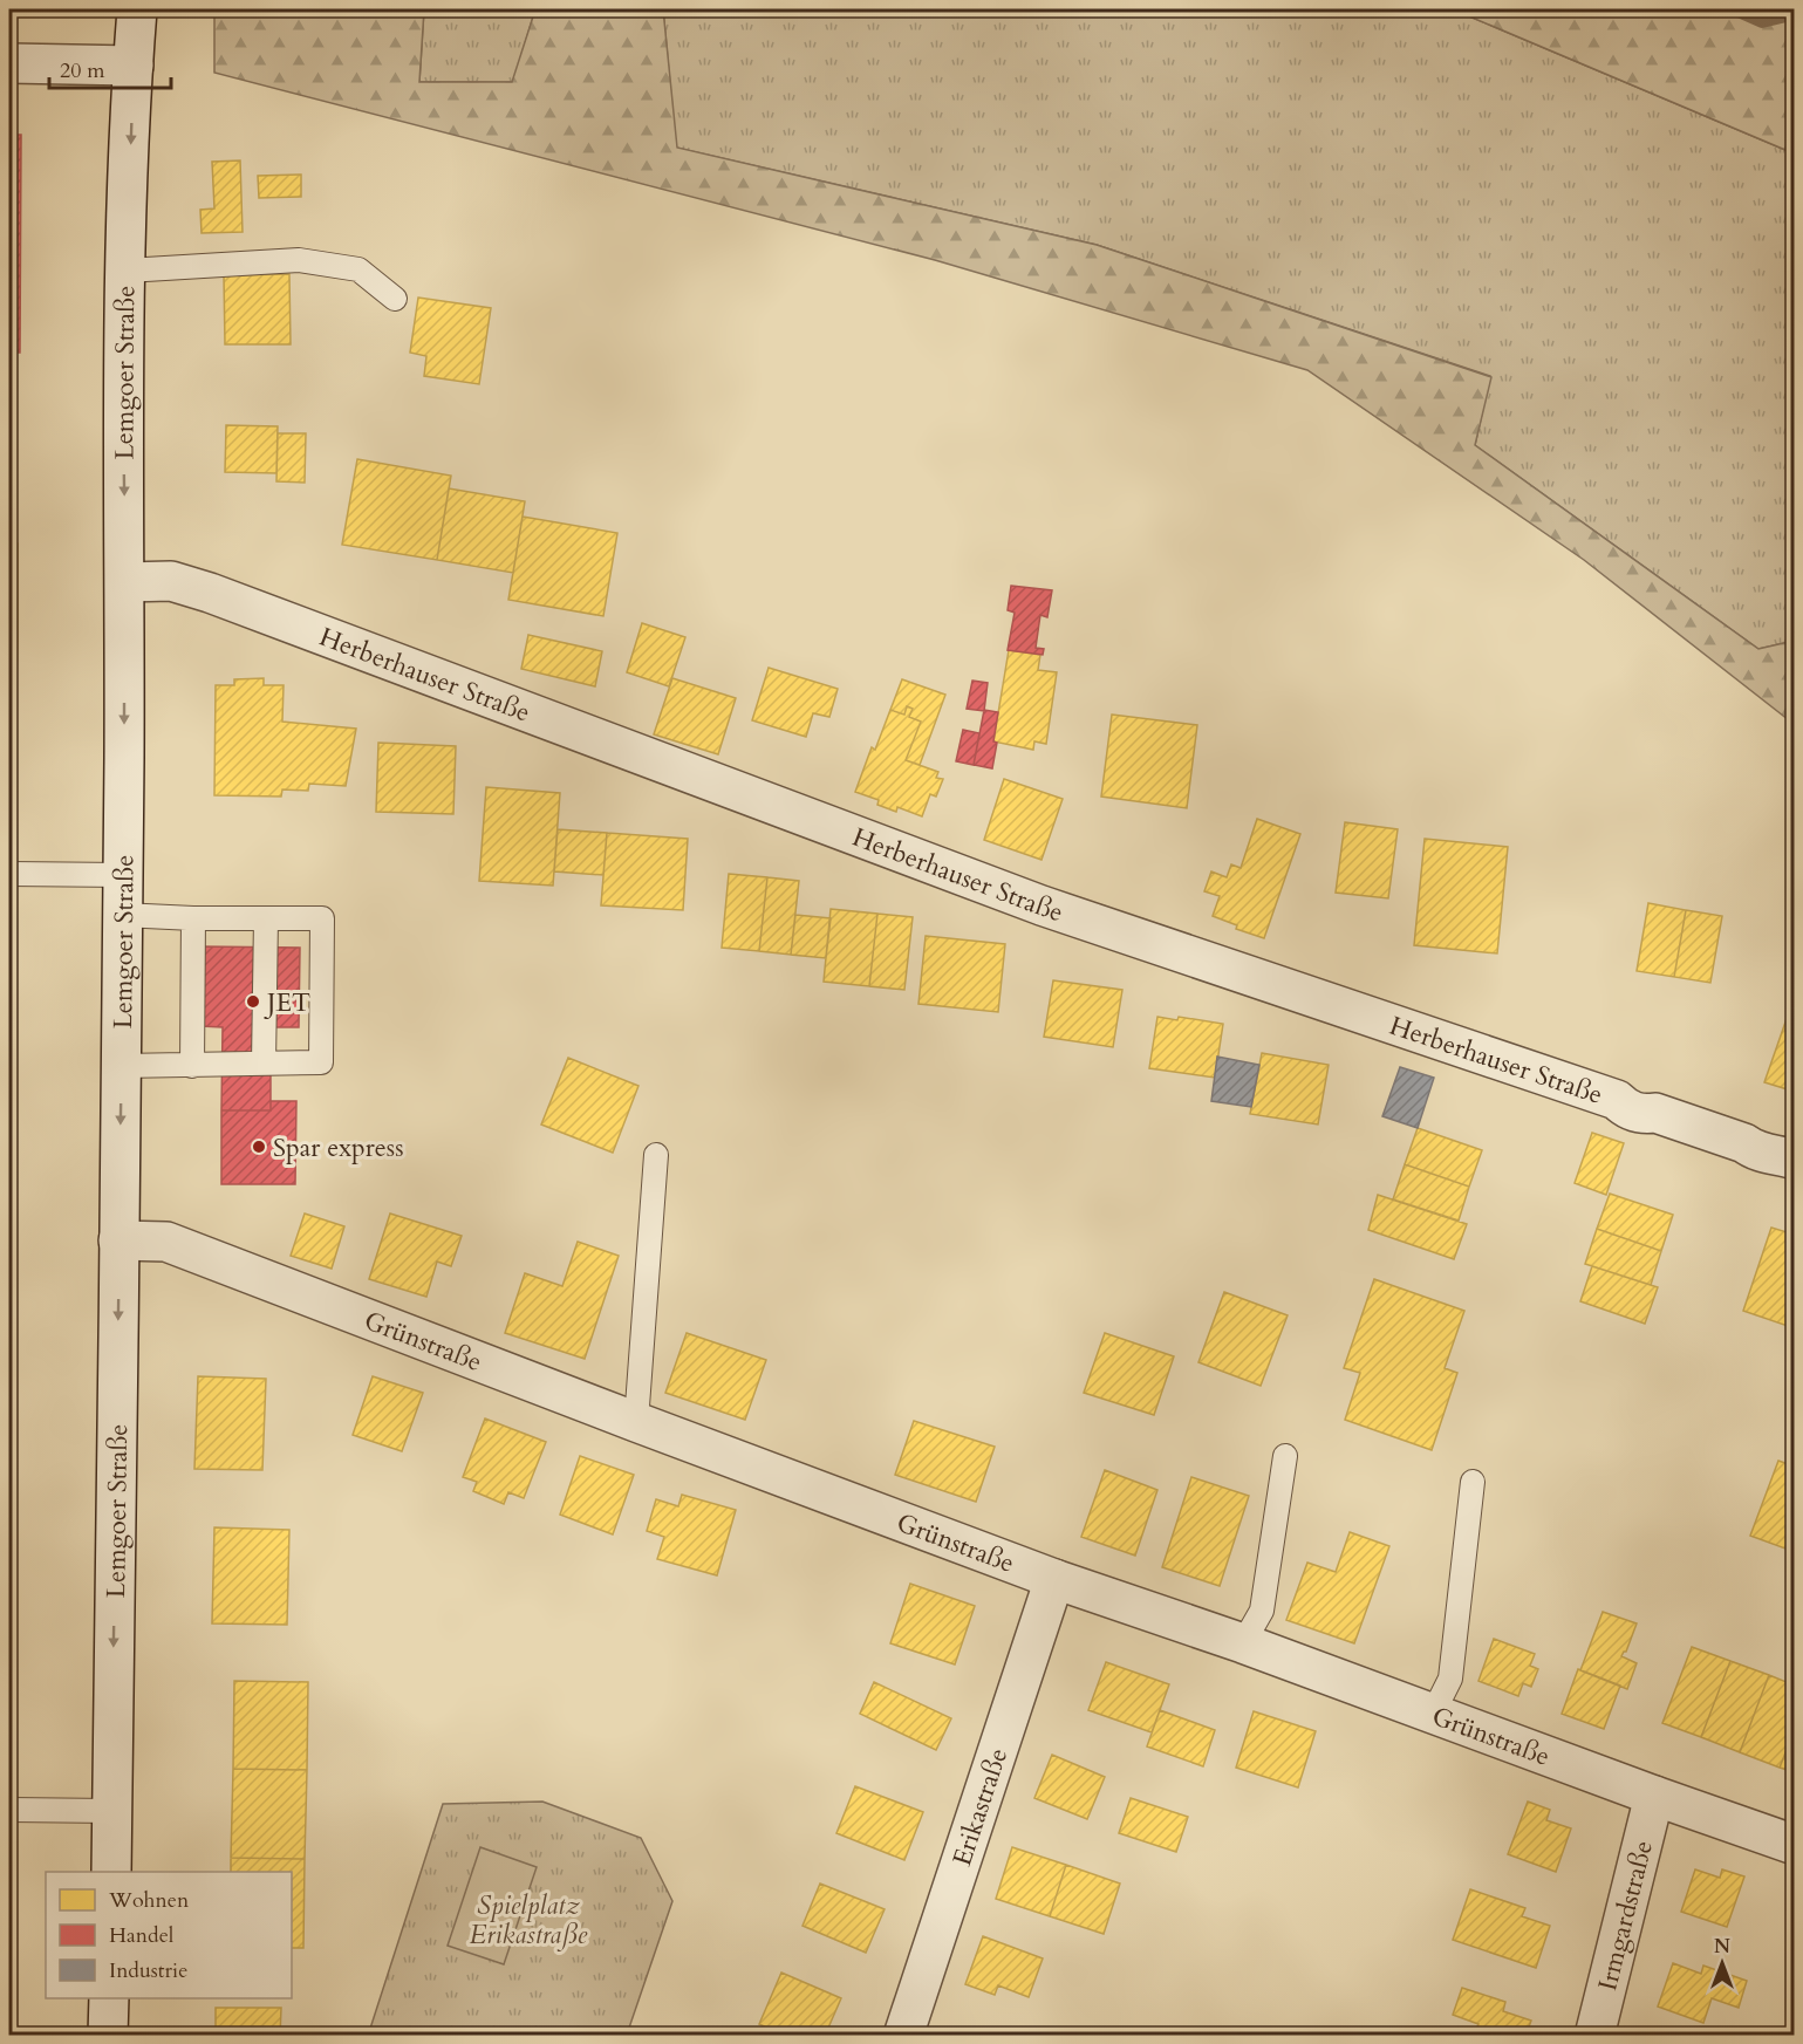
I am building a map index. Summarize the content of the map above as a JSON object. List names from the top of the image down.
{
  "streets": {
    "street": [
      "Lemgoer Straße",
      "Herberhauser Straße",
      "Grünstraße",
      "Erikastraße",
      "Irmgardstraße"
    ]
  },
  "crossings": [
    ["Lemgoer Straße", "Herberhauser Straße"],
    ["Lemgoer Straße", "Grünstraße"],
    ["Grünstraße", "Erikastraße"],
    ["Grünstraße", "Irmgardstraße"]
  ],
  "one_way": ["Lemgoer Straße"],
  "parks": ["Spielplatz Erikastraße"],
  "places": ["JET", "Spar express"],
  "legend": ["Wohnen", "Handel", "Industrie"],
  "scale_bar": "20 m",
  "north": "top"
}
